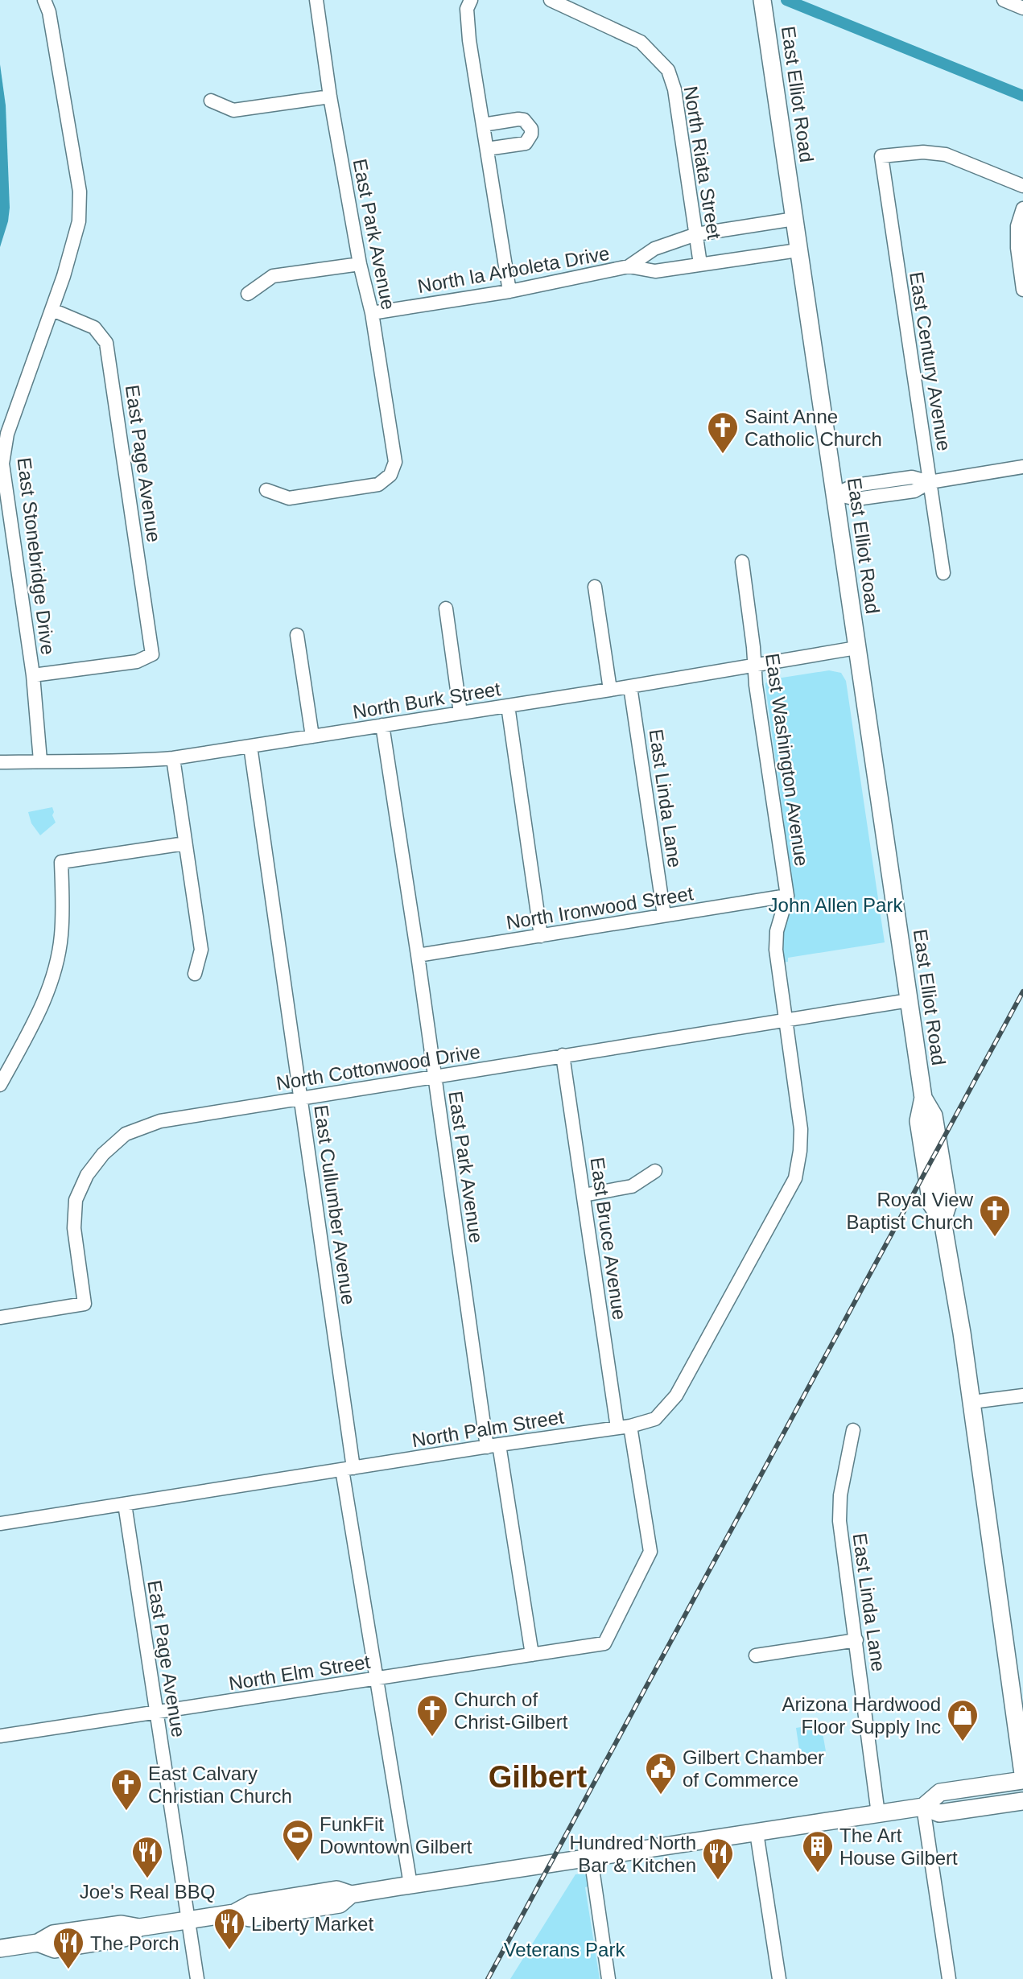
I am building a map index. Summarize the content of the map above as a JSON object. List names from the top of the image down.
{
  "streets": {
    "main road": ["East Elliot Road"],
    "street": [
      "North Riata Street",
      "East Park Avenue",
      "North la Arboleta Drive",
      "East Century Avenue",
      "East Page Avenue",
      "East Stonebridge Drive",
      "North Burk Street",
      "East Washington Avenue",
      "East Linda Lane",
      "North Ironwood Street",
      "North Cottonwood Drive",
      "East Cullumber Avenue",
      "East Bruce Avenue",
      "North Palm Street",
      "North Elm Street"
    ]
  },
  "crossings": [
    ["East Elliot Road", "North la Arboleta Drive"],
    ["East Elliot Road", "North Burk Street"],
    ["East Elliot Road", "North Cottonwood Drive"],
    ["North Riata Street", "North la Arboleta Drive"],
    ["East Park Avenue", "North la Arboleta Drive"],
    ["East Park Avenue", "North Burk Street"],
    ["East Park Avenue", "North Ironwood Street"],
    ["East Park Avenue", "North Cottonwood Drive"],
    ["East Park Avenue", "North Palm Street"],
    ["East Park Avenue", "North Elm Street"],
    ["East Page Avenue", "East Stonebridge Drive"],
    ["East Page Avenue", "North Palm Street"],
    ["East Page Avenue", "North Elm Street"],
    ["East Stonebridge Drive", "North Burk Street"],
    ["North Burk Street", "East Washington Avenue"],
    ["North Burk Street", "East Linda Lane"],
    ["North Burk Street", "East Cullumber Avenue"],
    ["East Washington Avenue", "North Ironwood Street"],
    ["East Washington Avenue", "North Cottonwood Drive"],
    ["East Washington Avenue", "North Palm Street"],
    ["East Linda Lane", "North Ironwood Street"],
    ["North Cottonwood Drive", "East Cullumber Avenue"],
    ["North Cottonwood Drive", "East Bruce Avenue"],
    ["East Cullumber Avenue", "North Palm Street"],
    ["East Cullumber Avenue", "North Elm Street"],
    ["East Bruce Avenue", "North Palm Street"],
    ["East Bruce Avenue", "North Elm Street"]
  ],
  "districts": ["Gilbert"],
  "parks": ["John Allen Park", "Veterans Park"],
  "places": {
    "church": [
      "Saint Anne Catholic Church",
      "Royal View Baptist Church",
      "Church of Christ-Gilbert",
      "East Calvary Christian Church"
    ],
    "shop": ["Arizona Hardwood Floor Supply Inc"],
    "public building": ["Gilbert Chamber of Commerce"],
    "sports": ["FunkFit Downtown Gilbert"],
    "building": ["The Art House Gilbert"],
    "restaurant": [
      "Joe's Real BBQ",
      "Hundred North Bar & Kitchen",
      "Liberty Market",
      "The Porch"
    ]
  }
}
